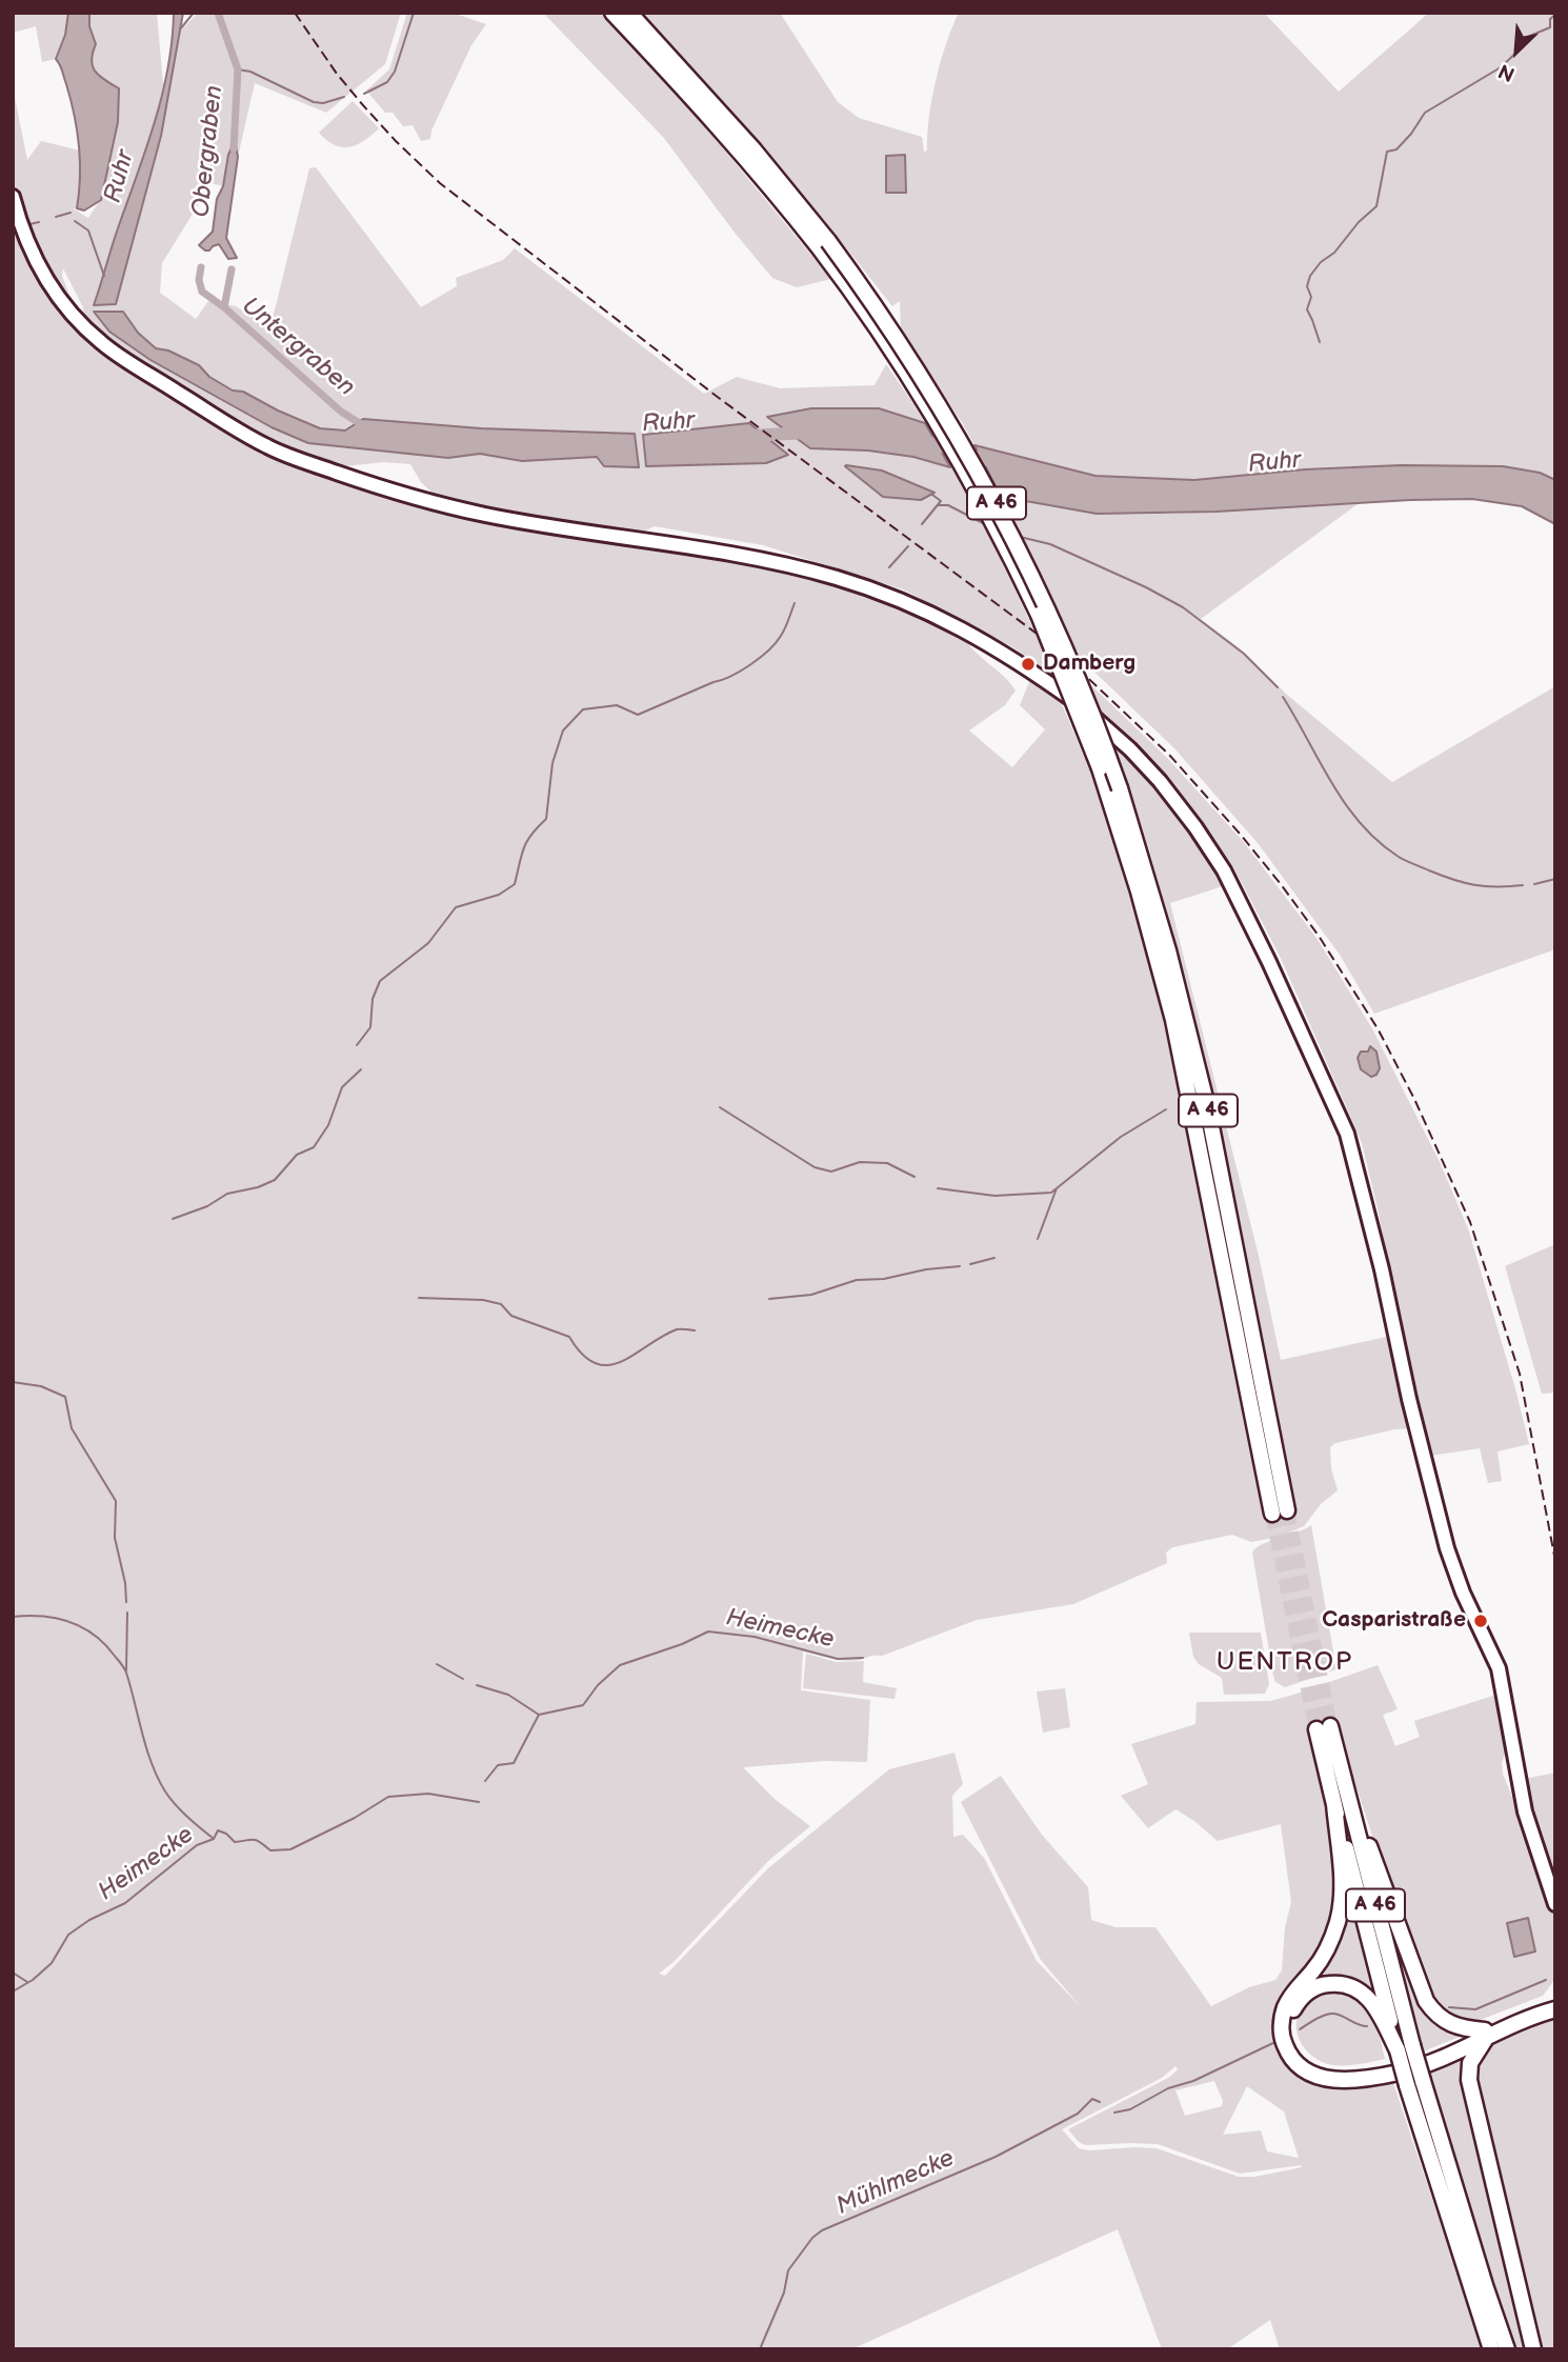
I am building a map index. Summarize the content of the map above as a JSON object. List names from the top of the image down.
{
  "streets": {
    "highway": ["A 46"]
  },
  "districts": ["UENTROP"],
  "water": [
    "Obergraben",
    "Ruhr",
    "Untergraben",
    "Heimecke",
    "Mühlmecke"
  ],
  "places": ["Damberg", "Casparistraße"],
  "north": "bottom left"
}
